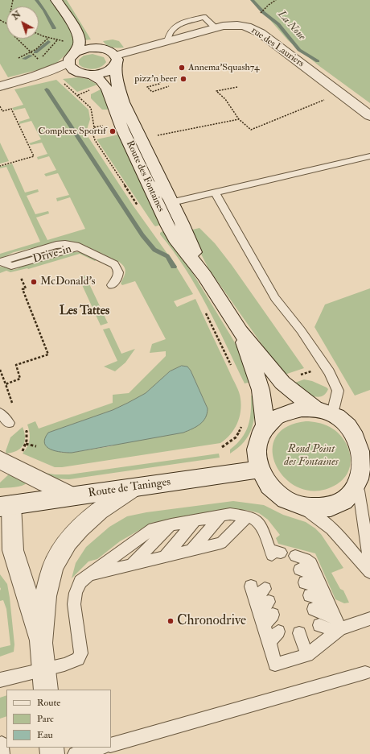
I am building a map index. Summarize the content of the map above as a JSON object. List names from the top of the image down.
{
  "streets": {
    "street": ["rue des Lauriers", "Route des Fontaines", "Route de Taninges"],
    "lane": ["Drive-in"]
  },
  "crossings": [
    ["rue des Lauriers", "Route des Fontaines"],
    ["Route des Fontaines", "Route de Taninges"]
  ],
  "districts": ["Les Tattes"],
  "water": ["La Noue"],
  "parks": ["Rond Point des Fontaines"],
  "places": [
    "Annema'Squash74",
    "pizz'n beer",
    "Complexe Sportif",
    "McDonald's",
    "Chronodrive"
  ],
  "legend": ["Route", "Parc", "Eau"],
  "north": "top left"
}
